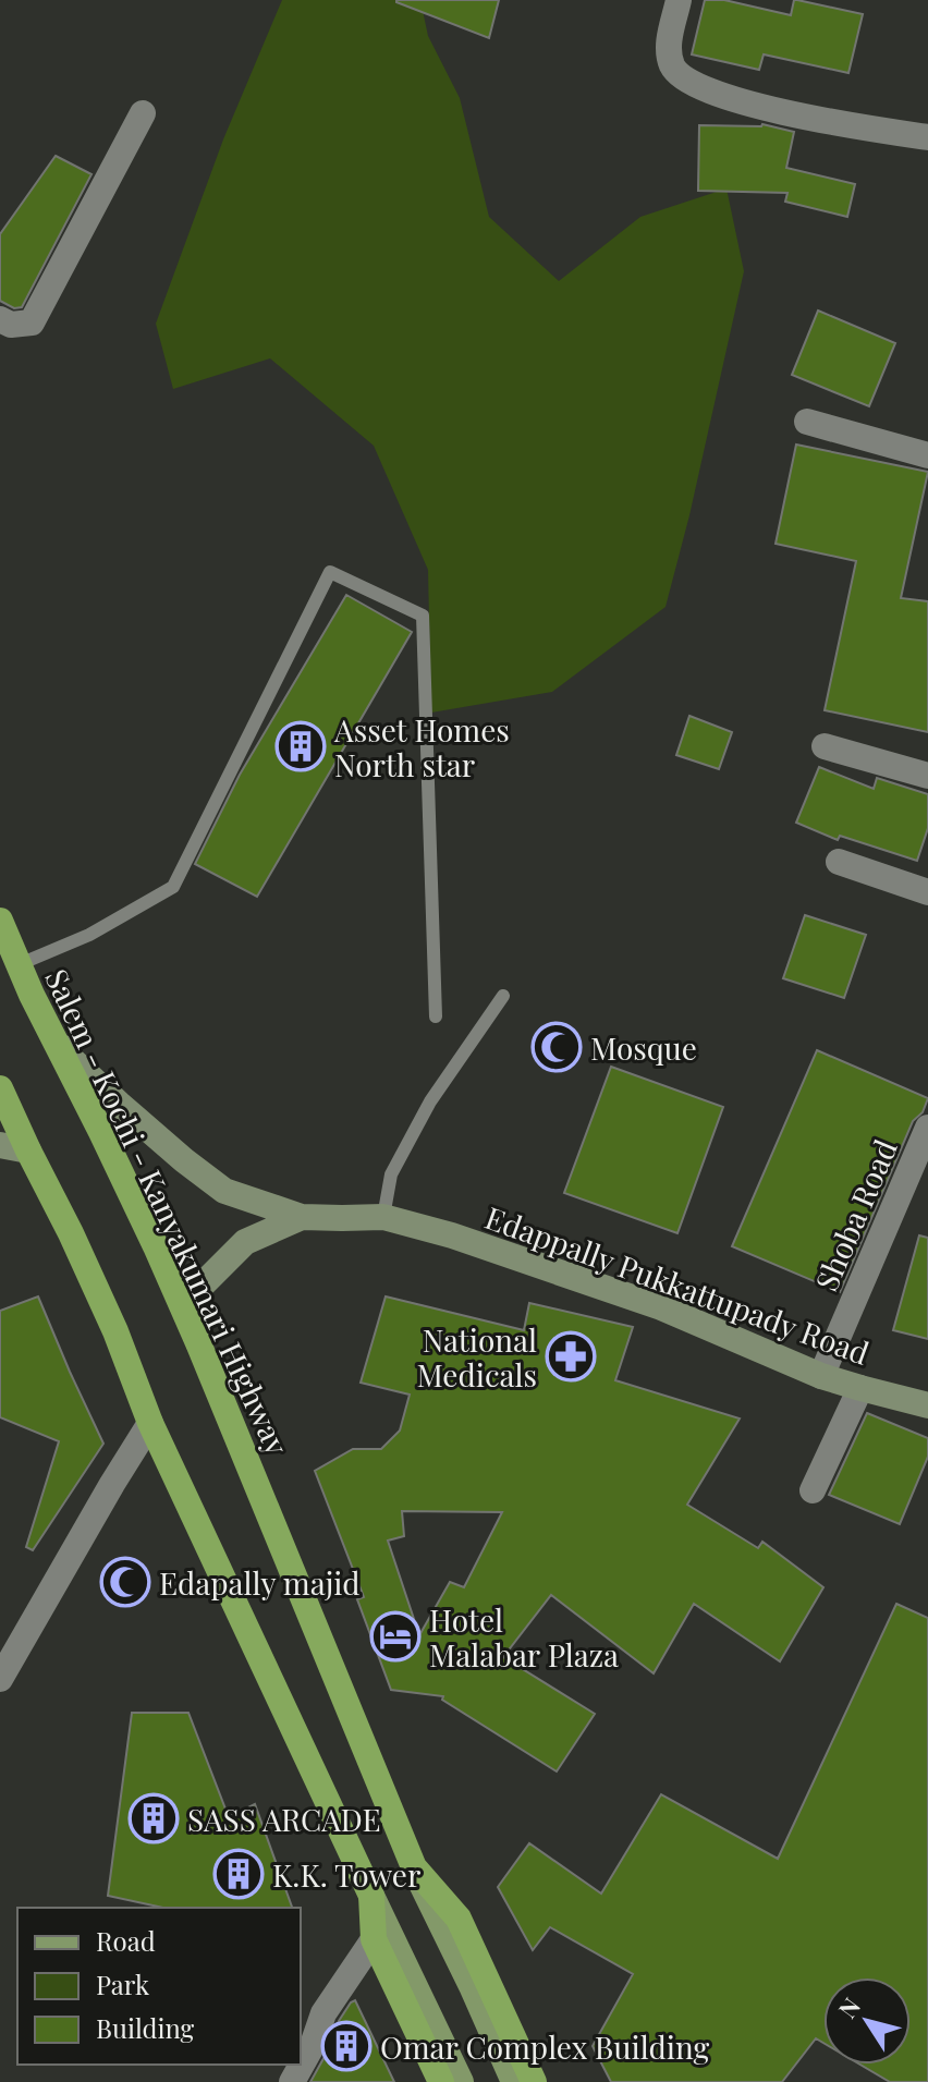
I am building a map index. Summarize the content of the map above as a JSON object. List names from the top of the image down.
{
  "streets": {
    "highway": ["Salem - Kochi - Kanyakumari Highway"],
    "main road": ["Edappally Pukkattupady Road"],
    "street": ["Shoba Road"]
  },
  "crossings": [
    ["Shoba Road", "Edappally Pukkattupady Road"]
  ],
  "places": {
    "building": [
      "Asset Homes North star",
      "SASS ARCADE",
      "K.K. Tower",
      "Omar Complex Building"
    ],
    "mosque": ["Mosque", "Edapally majid"],
    "pharmacy": ["National Medicals"],
    "hotel": ["Hotel Malabar Plaza"]
  },
  "legend": ["Road", "Park", "Building"],
  "north": "top left"
}
